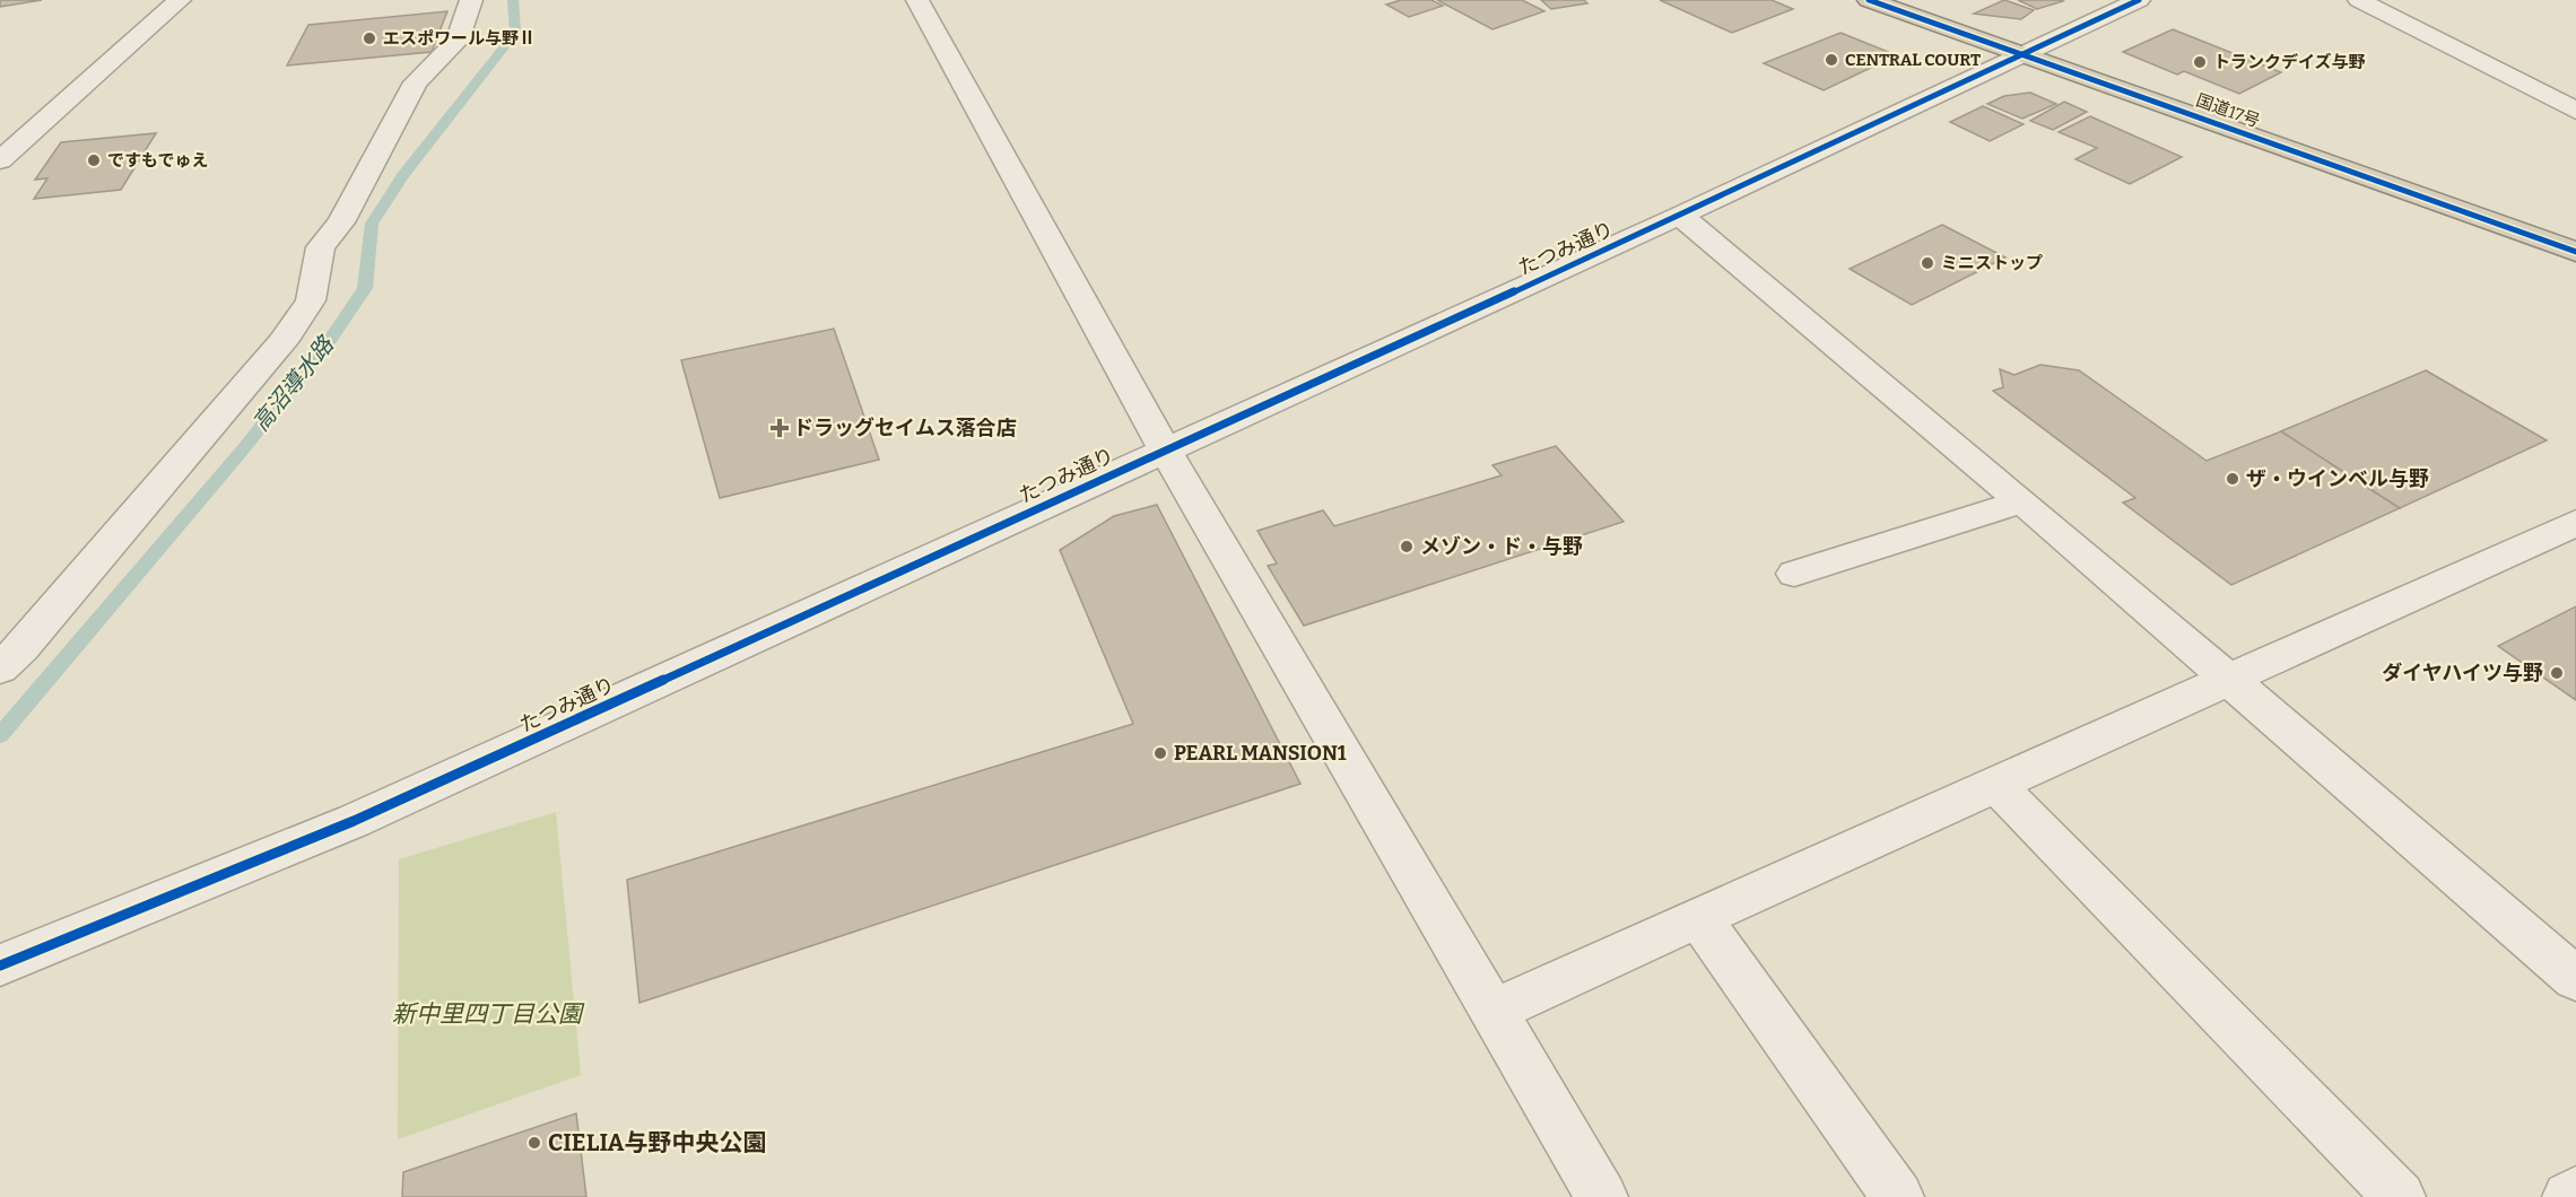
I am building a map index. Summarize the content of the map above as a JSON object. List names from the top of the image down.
{
  "streets": {
    "highway": ["国道17号"],
    "street": ["たつみ通り"]
  },
  "crossings": [
    ["国道17号", "たつみ通り"]
  ],
  "water": ["高沼導水路"],
  "parks": ["新中里四丁目公園"],
  "places": {
    "other": [
      "エスポワール与野Ⅱ",
      "CENTRAL COURT",
      "トランクデイズ与野",
      "ですもでゅえ",
      "ミニストップ",
      "ザ・ウインベル与野",
      "メゾン・ド・与野",
      "ダイヤハイツ与野",
      "PEARL MANSION1",
      "CIELIA与野中央公園"
    ],
    "health": ["ドラッグセイムス落合店"]
  }
}
